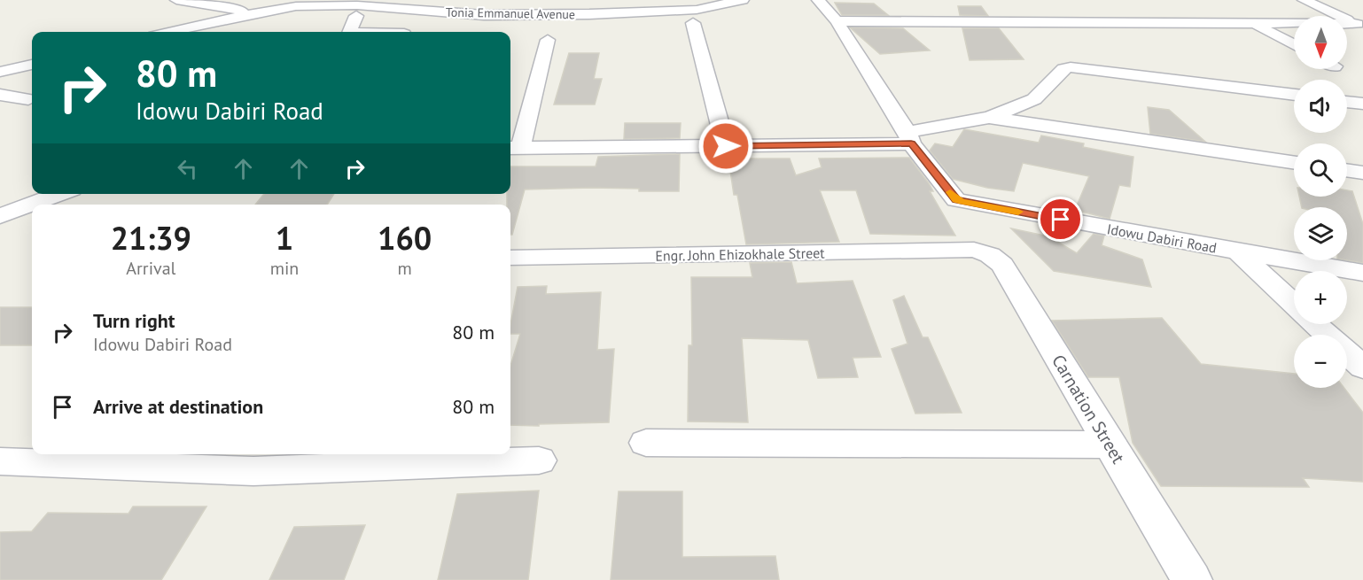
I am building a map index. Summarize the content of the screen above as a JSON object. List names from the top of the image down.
{
  "streets": {
    "street": [
      "Tonia Emmanuel Avenue",
      "Idowu Dabiri Road",
      "Engr. John Ehizokhale Street",
      "Carnation Street"
    ]
  },
  "crossings": [
    ["Engr. John Ehizokhale Street", "Carnation Street"]
  ],
  "north": "bottom",
  "page": {
    "map_buttons": ["+", "−"],
    "turn": ["80 m", "Idowu Dabiri Road"],
    "eta": [
      "21:39",
      "Arrival",
      "1",
      "min",
      "160",
      "m"
    ],
    "list": [
      {
        "name": "Turn right",
        "note": "Idowu Dabiri Road",
        "value": "80 m"
      },
      {
        "name": "Arrive at destination",
        "value": "80 m"
      }
    ]
  }
}
